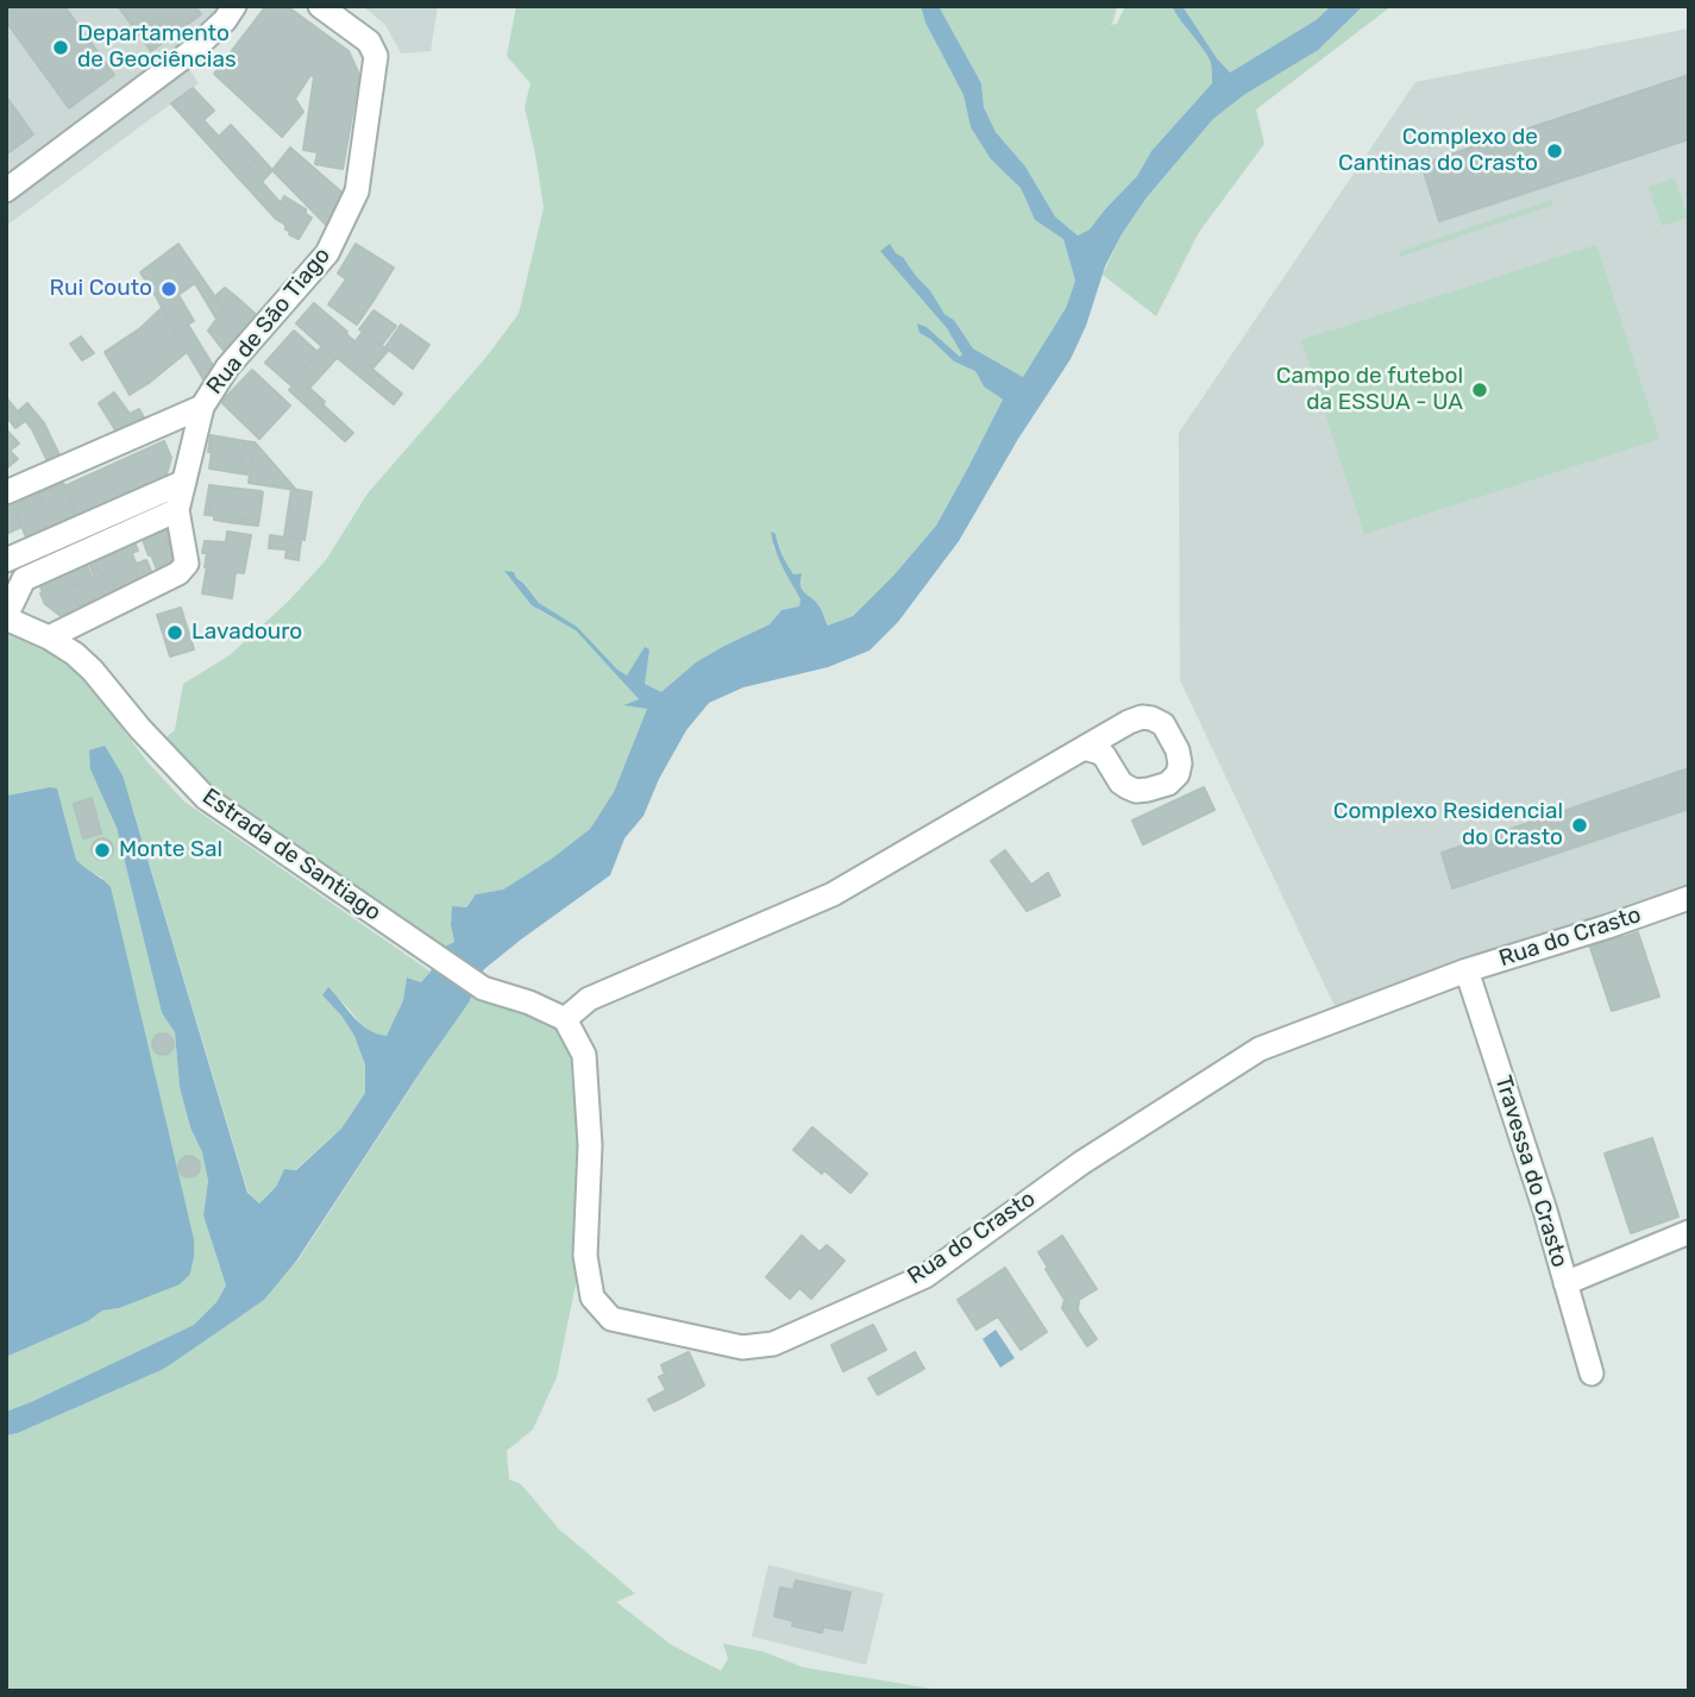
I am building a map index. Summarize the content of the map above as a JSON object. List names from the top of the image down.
{
  "streets": {
    "street": [
      "Rua de São Tiago",
      "Estrada de Santiago",
      "Rua do Crasto",
      "Travessa do Crasto"
    ]
  },
  "crossings": [
    ["Estrada de Santiago", "Rua do Crasto"],
    ["Rua do Crasto", "Travessa do Crasto"]
  ],
  "places": [
    "Departamento de Geociências",
    "Complexo de Cantinas do Crasto",
    "Rui Couto",
    "Campo de futebol da ESSUA - UA",
    "Lavadouro",
    "Complexo Residencial do Crasto",
    "Monte Sal"
  ]
}
